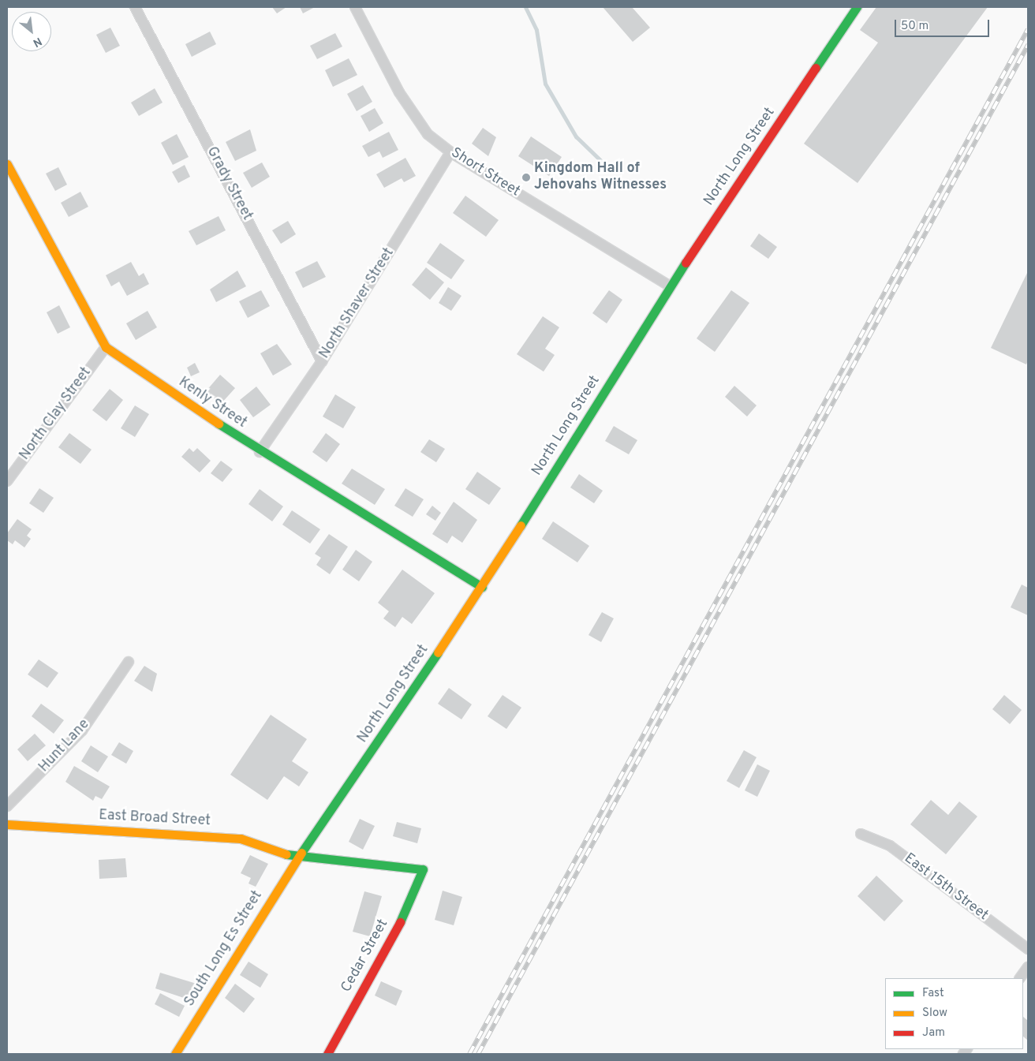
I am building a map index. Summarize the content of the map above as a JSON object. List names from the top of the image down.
{
  "streets": {
    "street": [
      "North Long Street",
      "Short Street",
      "Grady Street",
      "North Shaver Street",
      "Kenly Street",
      "North Clay Street",
      "Hunt Lane",
      "East Broad Street",
      "East 15th Street",
      "South Long Es Street",
      "Cedar Street"
    ]
  },
  "crossings": [
    ["North Long Street", "Short Street"],
    ["North Long Street", "Kenly Street"],
    ["North Long Street", "East Broad Street"],
    ["North Long Street", "South Long Es Street"],
    ["Short Street", "North Shaver Street"],
    ["Grady Street", "North Shaver Street"],
    ["North Shaver Street", "Kenly Street"],
    ["Kenly Street", "North Clay Street"],
    ["East Broad Street", "South Long Es Street"],
    ["East Broad Street", "Cedar Street"]
  ],
  "places": ["Kingdom Hall of Jehovahs Witnesses"],
  "legend": ["Fast", "Slow", "Jam"],
  "scale_bar": "50 m",
  "north": "bottom right"
}
